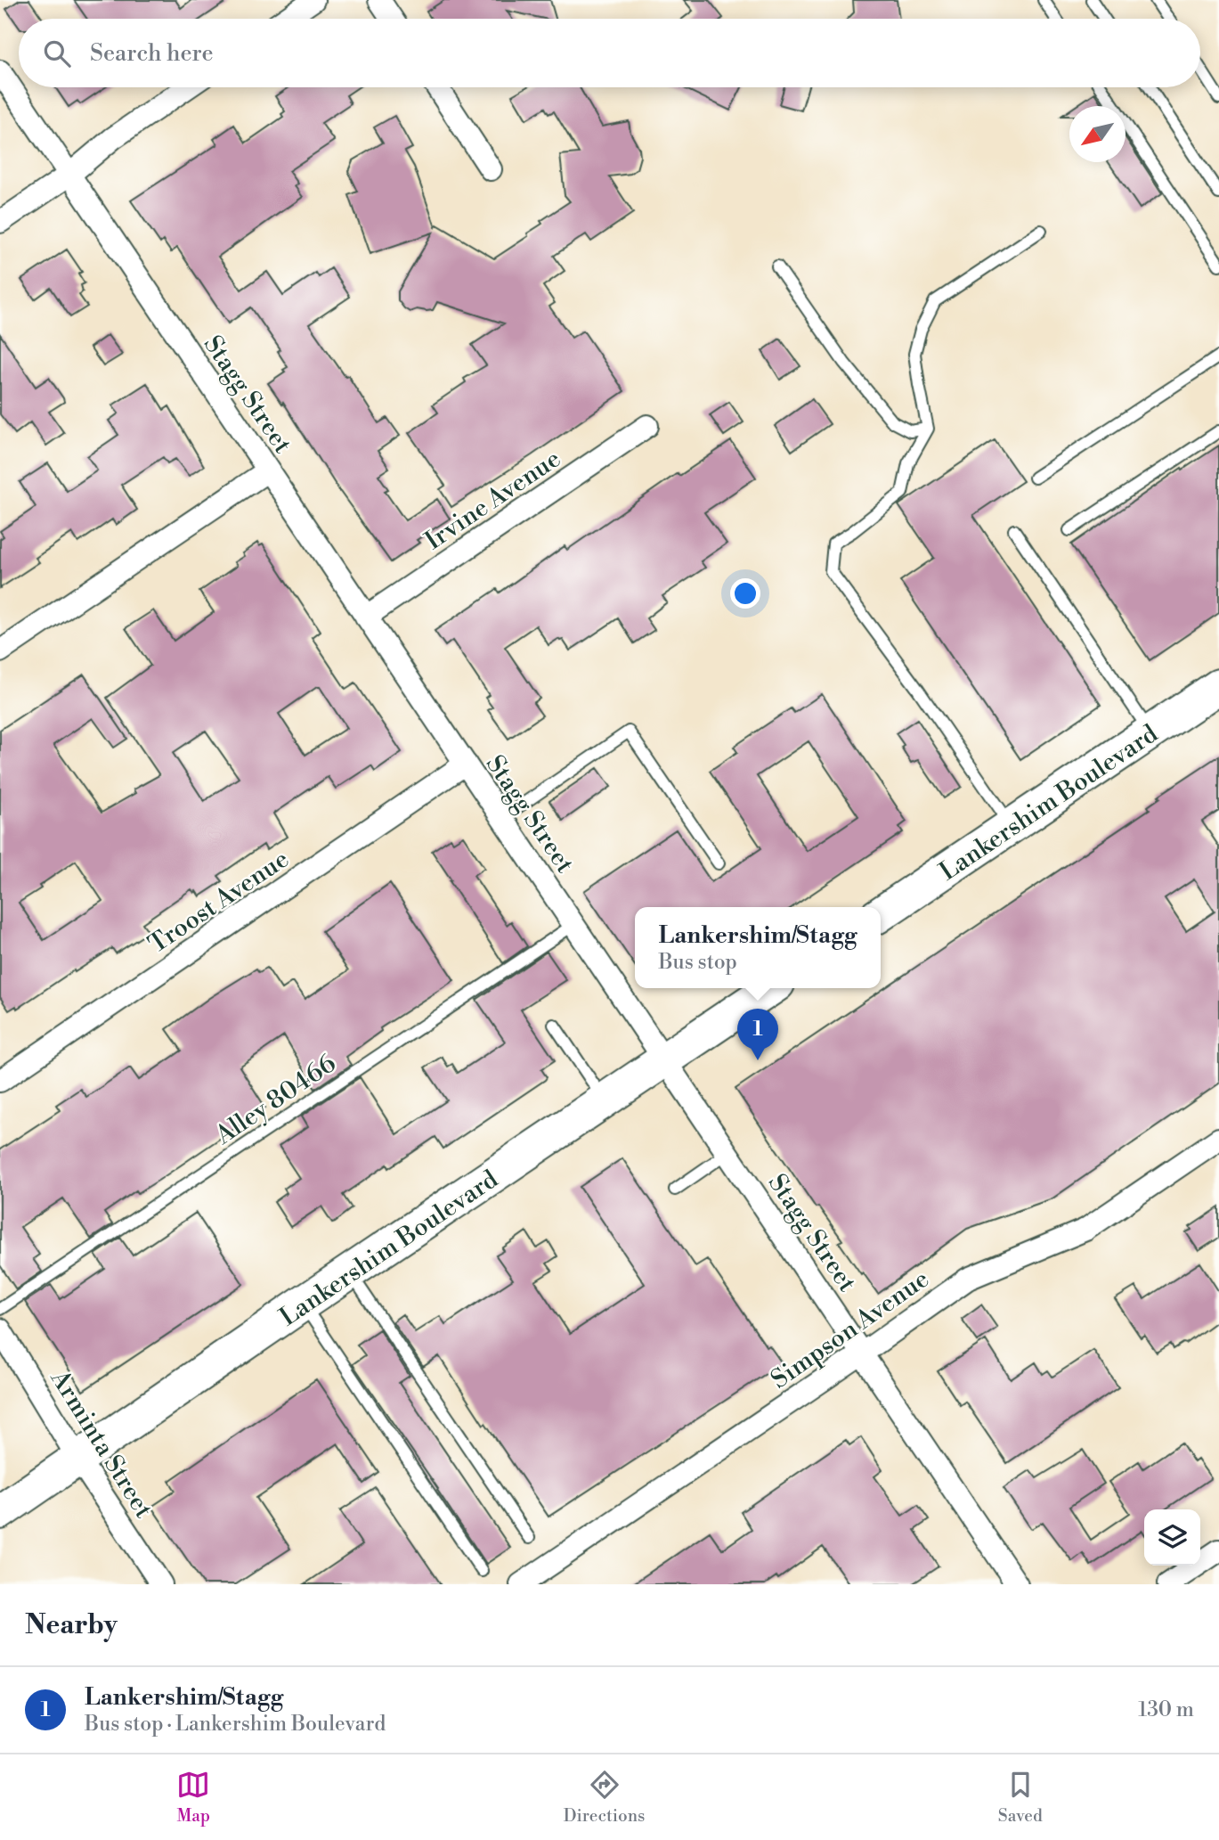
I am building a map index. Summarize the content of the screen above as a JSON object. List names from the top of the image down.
{
  "streets": {
    "main road": ["Lankershim Boulevard"],
    "street": [
      "Stagg Street",
      "Irvine Avenue",
      "Troost Avenue",
      "Simpson Avenue",
      "Arminta Street"
    ],
    "lane": ["Alley 80466"]
  },
  "crossings": [
    ["Stagg Street", "Irvine Avenue"],
    ["Stagg Street", "Lankershim Boulevard"],
    ["Stagg Street", "Troost Avenue"],
    ["Stagg Street", "Alley 80466"],
    ["Stagg Street", "Simpson Avenue"],
    ["Lankershim Boulevard", "Arminta Street"]
  ],
  "north": "bottom left",
  "page": {
    "search": "Search here",
    "popup": ["Lankershim/Stagg", "Bus stop"],
    "pins": "1",
    "heading": "Nearby",
    "list": [
      {
        "mark": "1",
        "name": "Lankershim/Stagg",
        "note": "Bus stop · Lankershim Boulevard",
        "value": "130 m"
      }
    ],
    "nav": ["Map", "Directions", "Saved"]
  }
}
